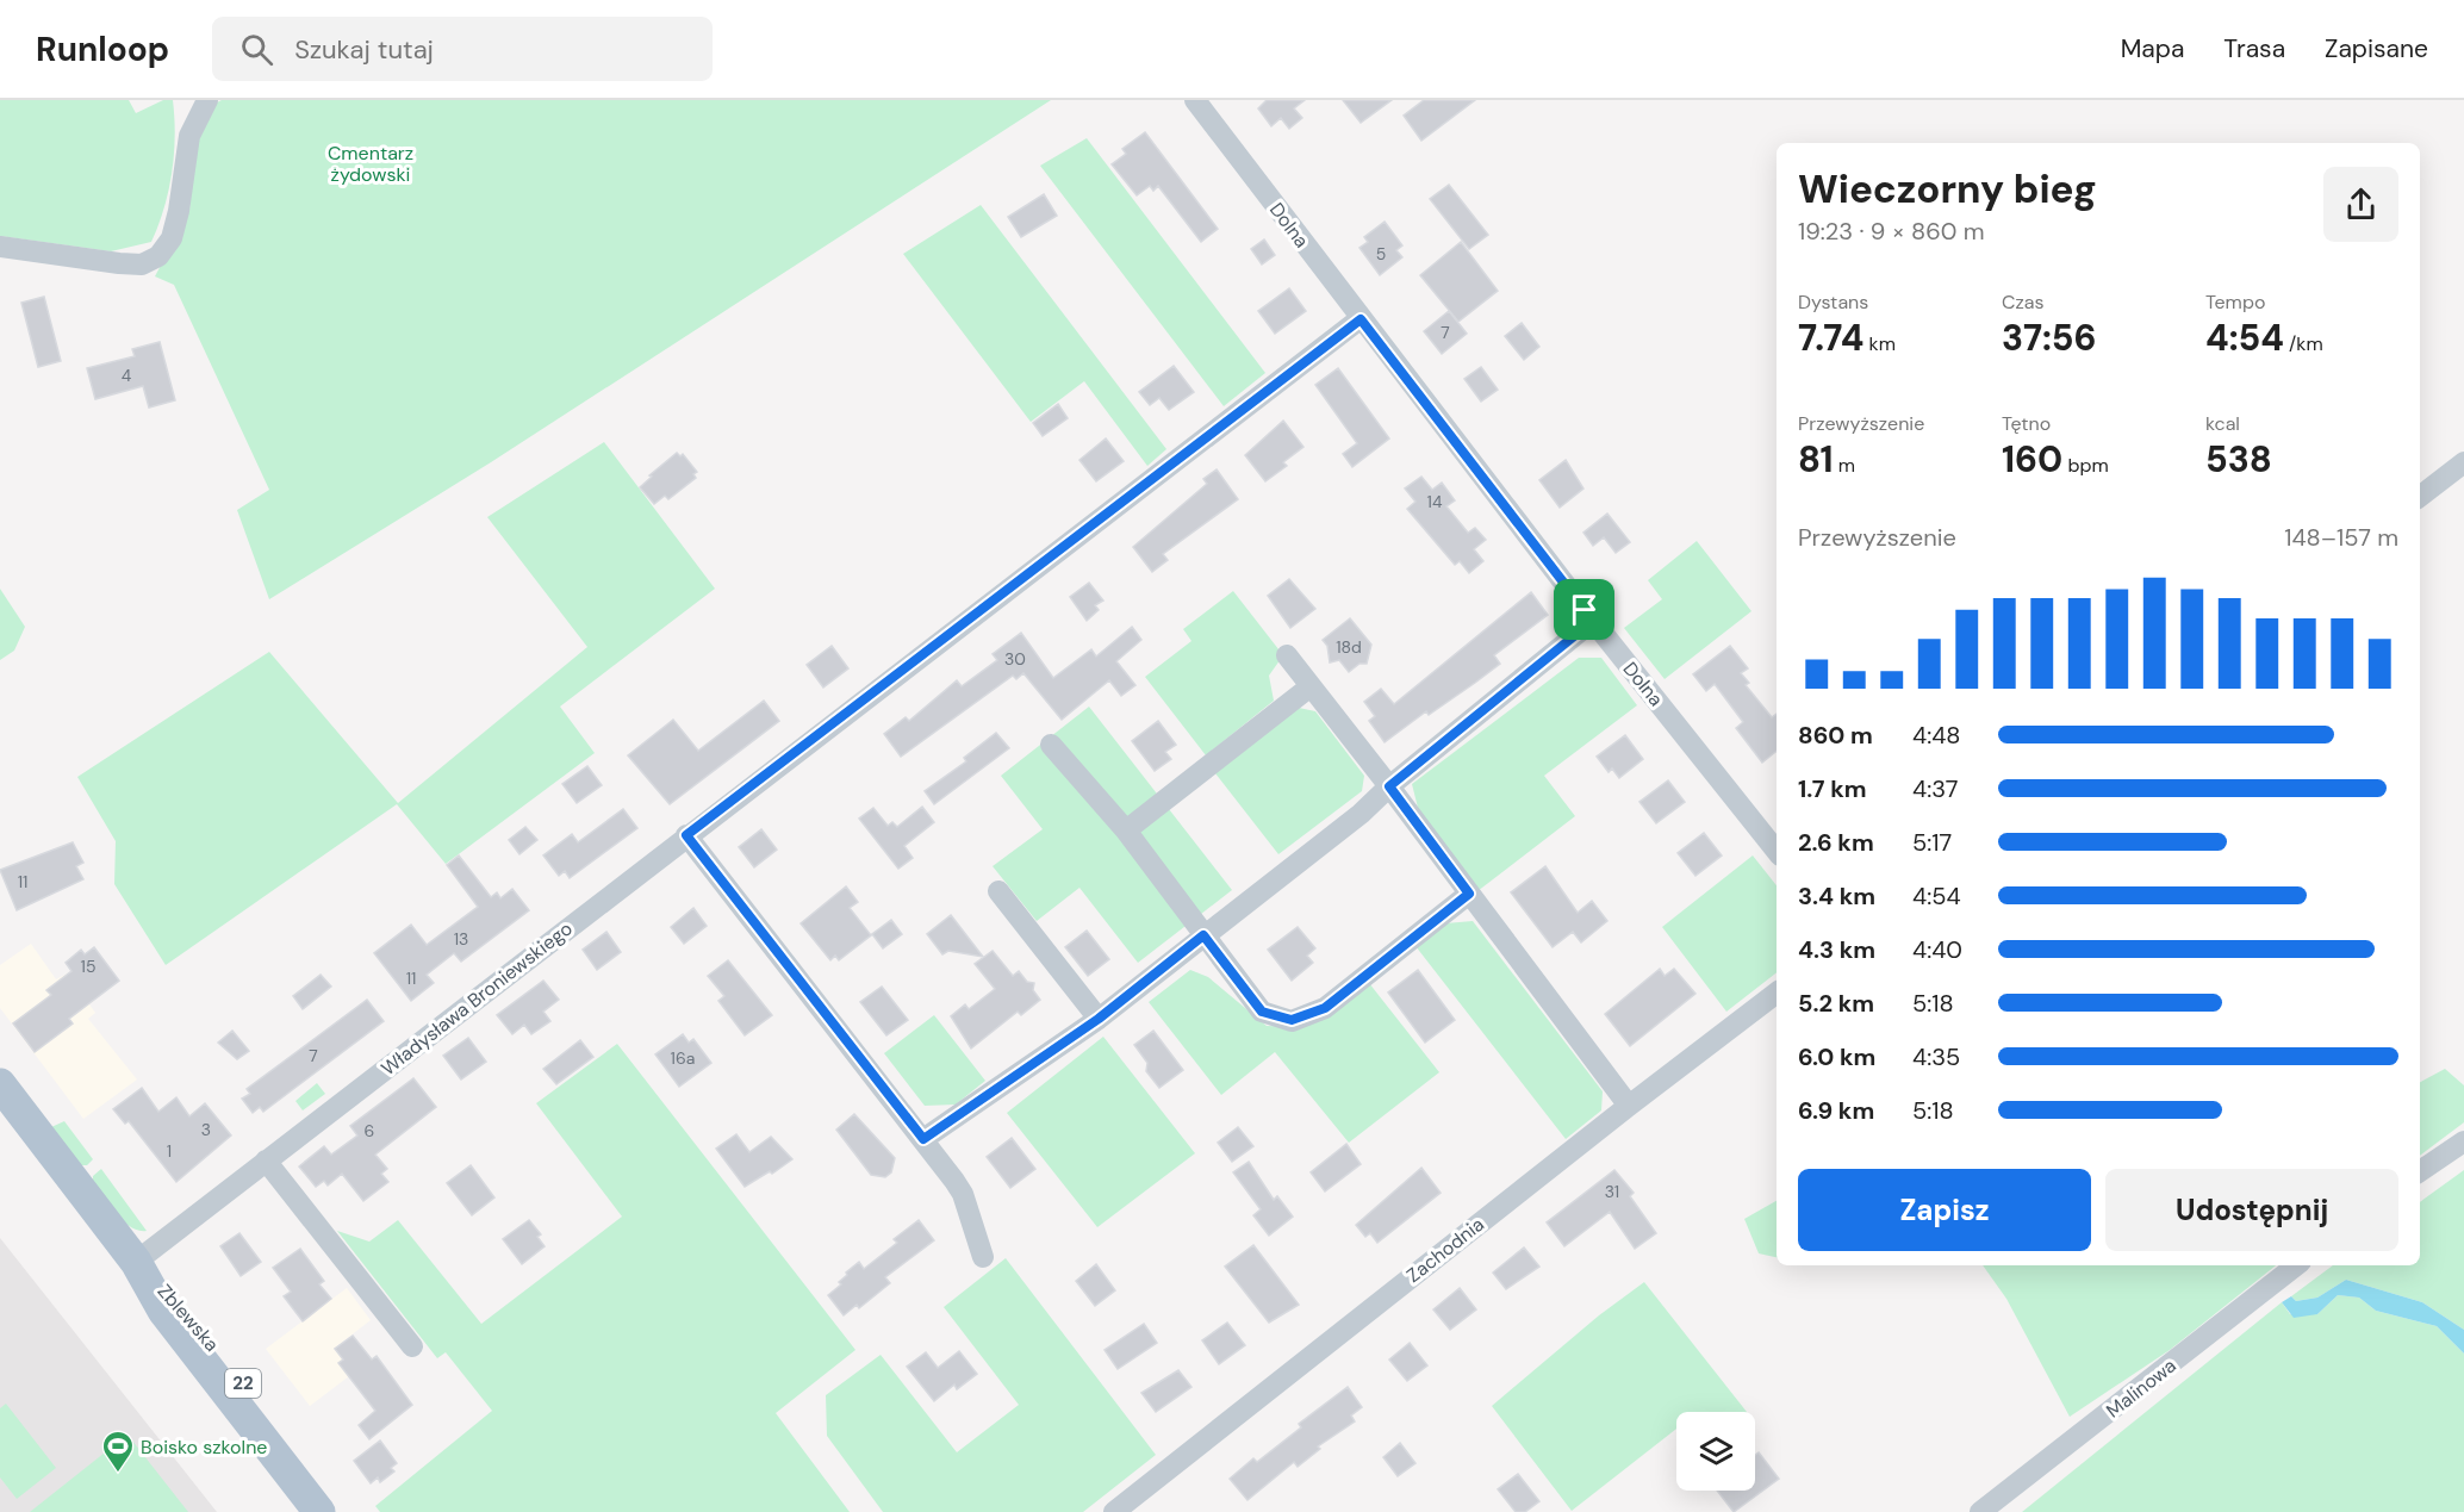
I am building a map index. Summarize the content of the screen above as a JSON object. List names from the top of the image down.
{
  "streets": {
    "main road": ["Zblewska", "22"],
    "street": [
      "Dolna",
      "Władysława Broniewskiego",
      "Zachodnia",
      "Malinowa"
    ]
  },
  "crossings": [
    ["Dolna", "Władysława Broniewskiego"],
    ["Władysława Broniewskiego", "Zblewska"]
  ],
  "parks": ["Cmentarz żydowski"],
  "places": {
    "sports": ["Boisko szkolne"]
  },
  "house_numbers": [
    "5",
    "7",
    "4",
    "14",
    "18d",
    "30",
    "11",
    "13",
    "15",
    "11",
    "7",
    "16a",
    "3",
    "6",
    "1",
    "31"
  ],
  "page": {
    "header": "Runloop",
    "search": "Szukaj tutaj",
    "nav": ["Mapa", "Trasa", "Zapisane"],
    "heading": ["Wieczorny bieg", "19:23 · 9 × 860 m"],
    "stats": [
      ["Dystans", "7.74 km"],
      ["Czas", "37:56"],
      ["Tempo", "4:54 /km"],
      ["Przewyższenie", "81 m"],
      ["Tętno", "160 bpm"],
      ["kcal", "538"]
    ],
    "chart": ["Przewyższenie", "148–157 m"],
    "list": [
      {
        "name": "860 m",
        "note": "4:48"
      },
      {
        "name": "1.7 km",
        "note": "4:37"
      },
      {
        "name": "2.6 km",
        "note": "5:17"
      },
      {
        "name": "3.4 km",
        "note": "4:54"
      },
      {
        "name": "4.3 km",
        "note": "4:40"
      },
      {
        "name": "5.2 km",
        "note": "5:18"
      },
      {
        "name": "6.0 km",
        "note": "4:35"
      },
      {
        "name": "6.9 km",
        "note": "5:18"
      }
    ],
    "buttons": ["Zapisz", "Udostępnij"]
  }
}
